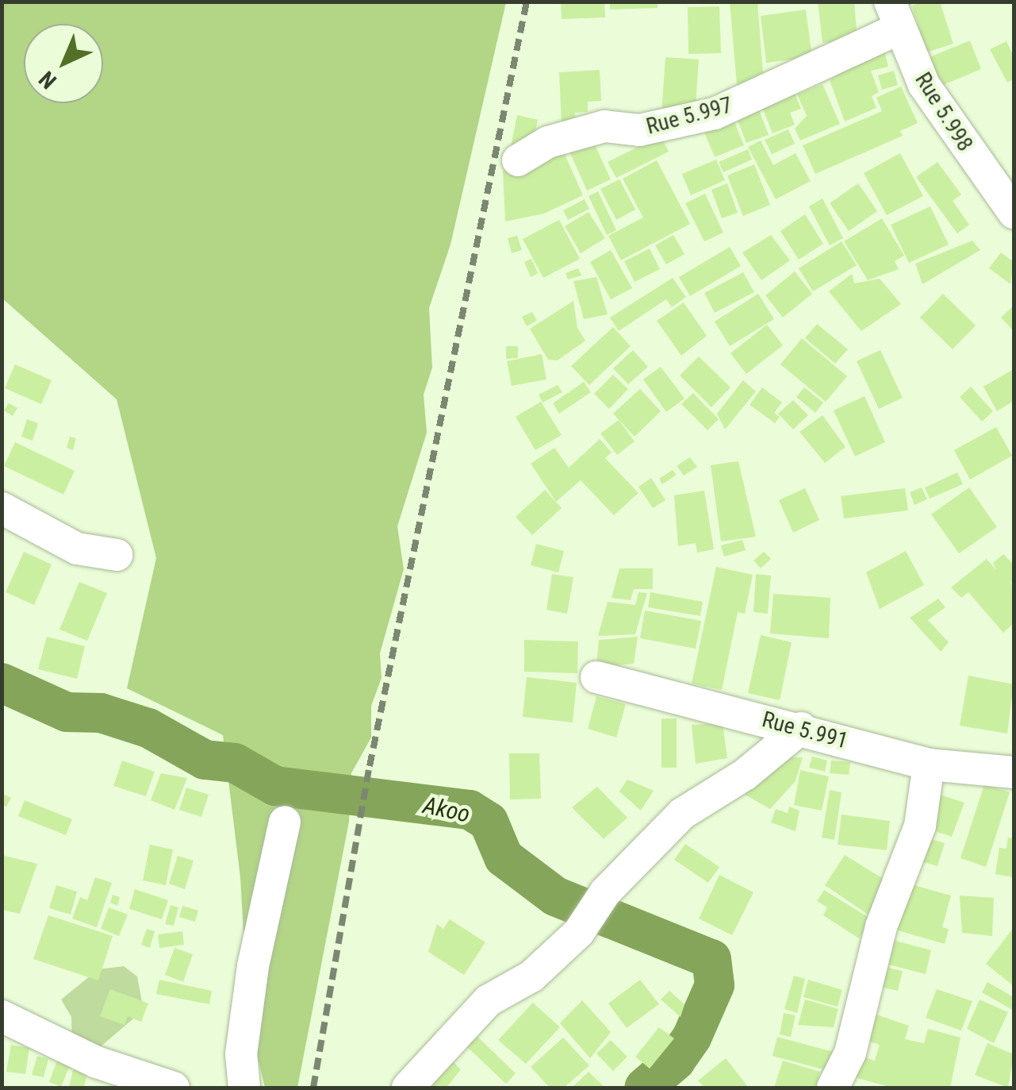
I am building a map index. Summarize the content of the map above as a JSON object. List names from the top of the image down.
{
  "streets": {
    "street": ["Rue 5.998", "Rue 5.997", "Rue 5.991"]
  },
  "crossings": [
    ["Rue 5.998", "Rue 5.997"]
  ],
  "water": ["Akoo"],
  "north": "bottom left"
}
